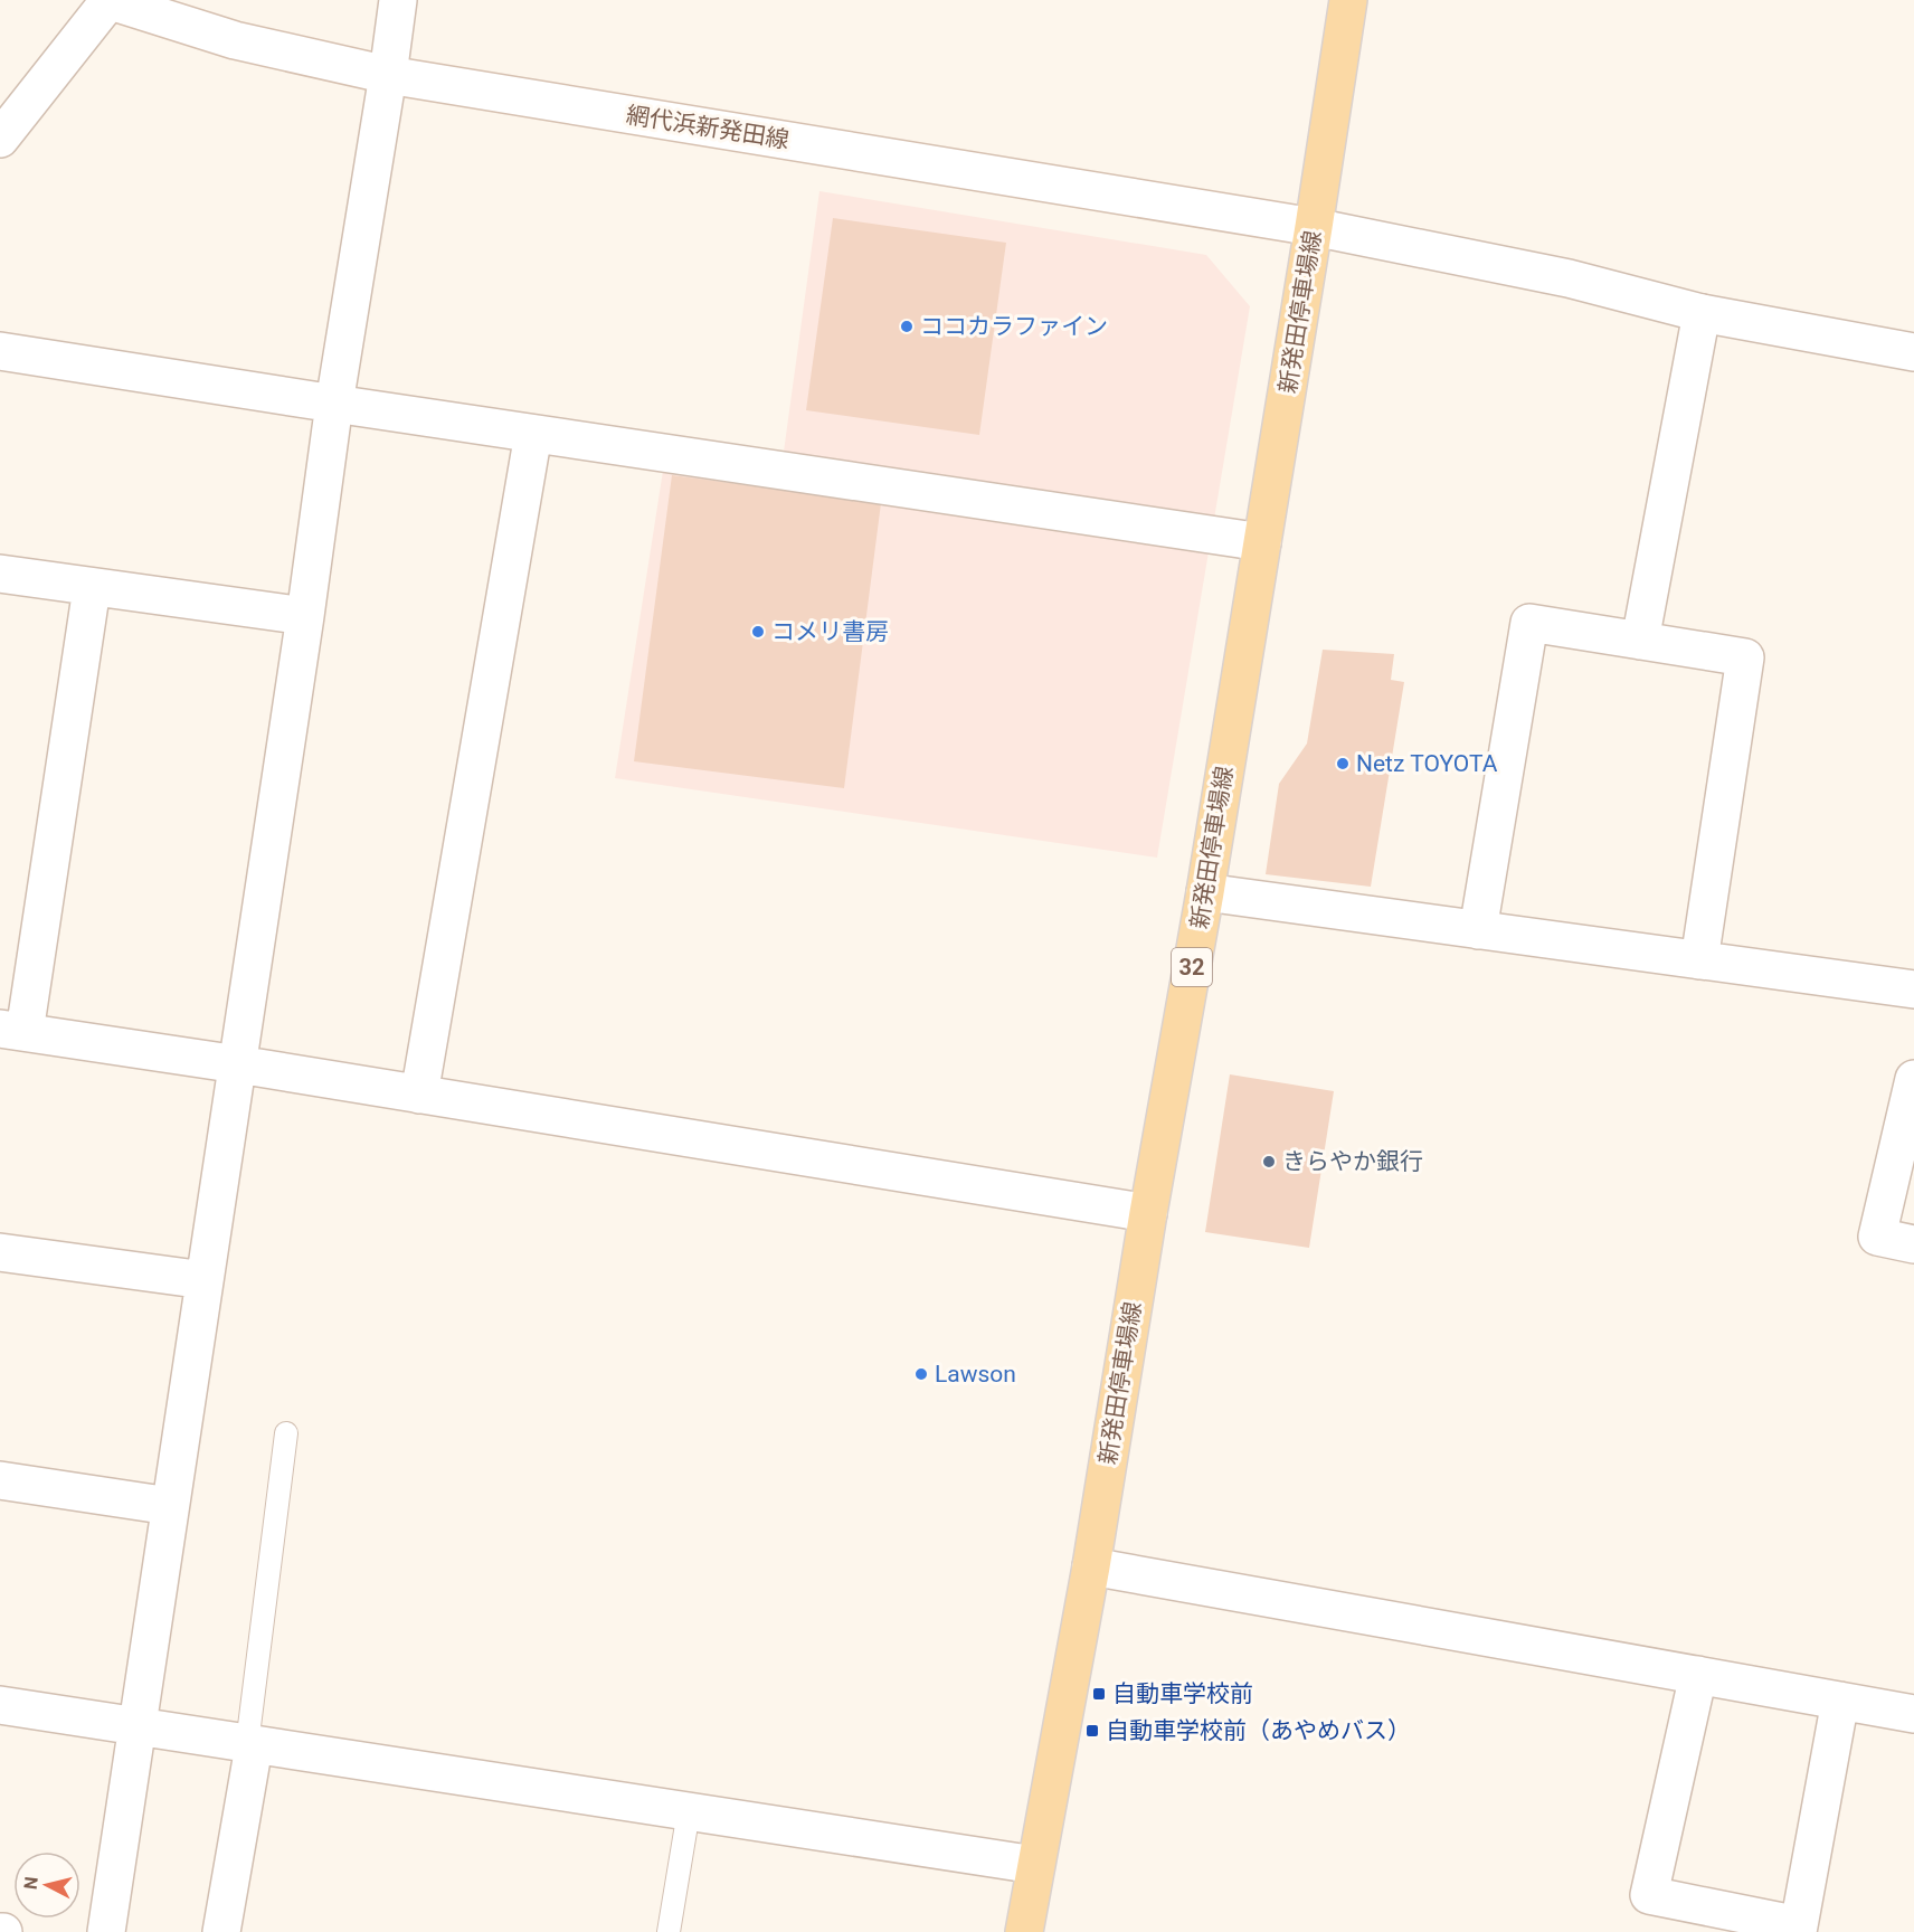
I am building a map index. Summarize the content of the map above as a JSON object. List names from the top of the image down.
{
  "streets": {
    "main road": ["新発田停車場線", "32"],
    "street": ["網代浜新発田線"]
  },
  "crossings": [
    ["網代浜新発田線", "新発田停車場線"]
  ],
  "places": {
    "other": [
      "ココカラファイン",
      "コメリ書房",
      "Netz TOYOTA",
      "きらやか銀行",
      "Lawson"
    ],
    "transit": ["自動車学校前", "自動車学校前（あやめバス）"]
  },
  "north": "left"
}
